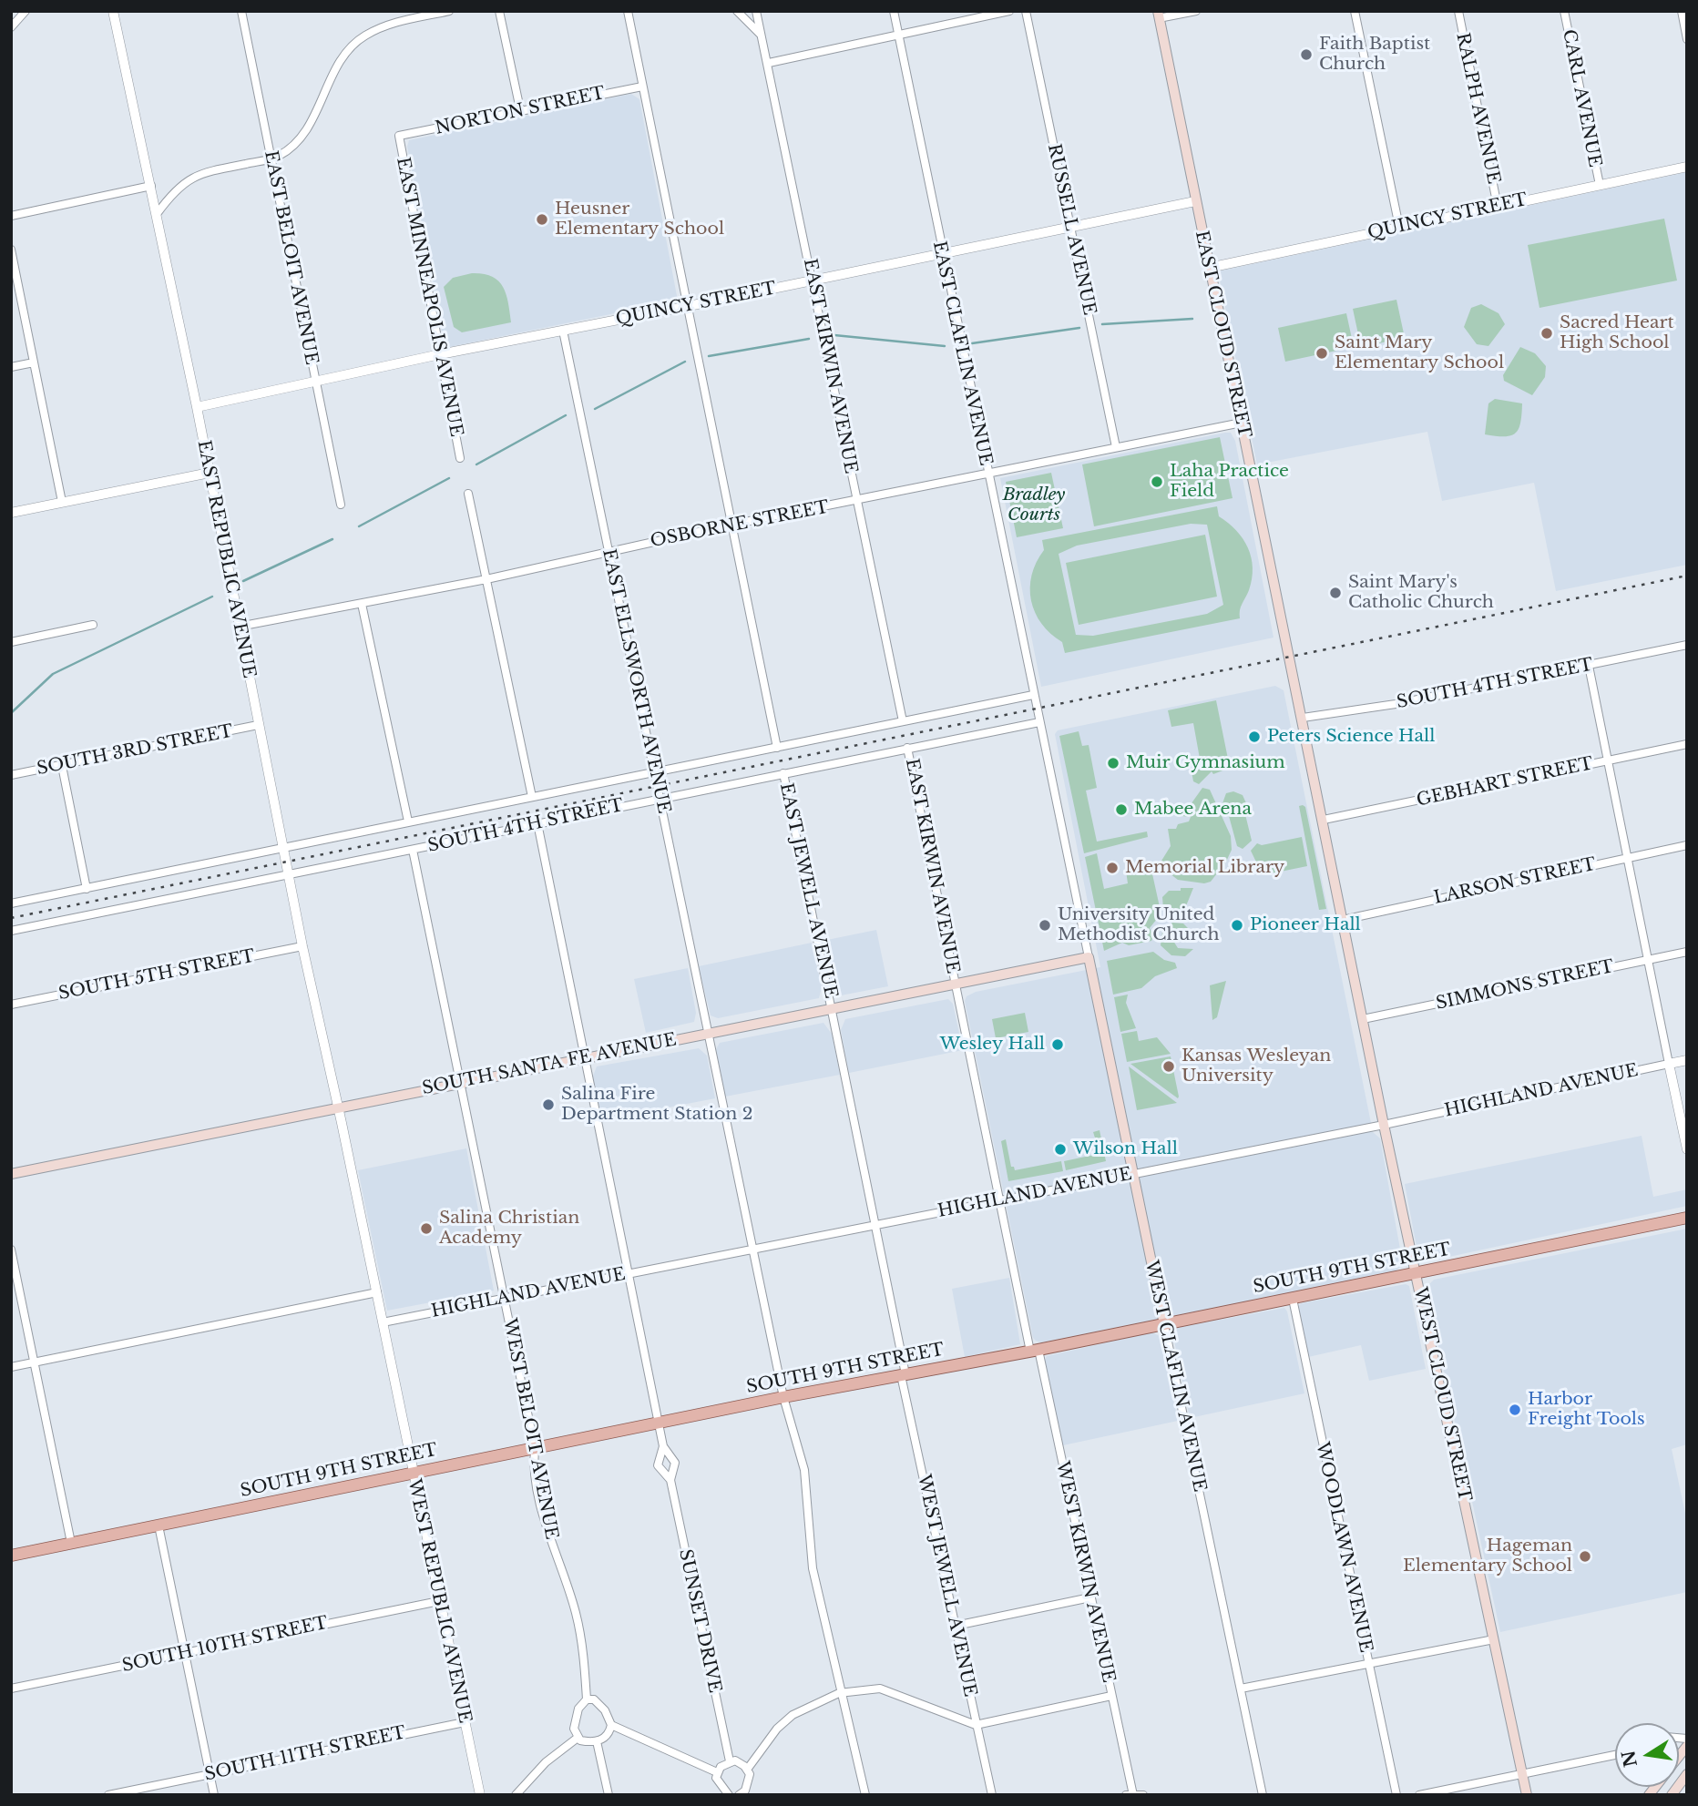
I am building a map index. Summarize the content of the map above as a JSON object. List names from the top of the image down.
{
  "streets": {
    "main road": [
      "EAST CLOUD STREET",
      "SOUTH SANTA FE AVENUE",
      "SOUTH 9TH STREET",
      "WEST CLAFLIN AVENUE",
      "WEST CLOUD STREET"
    ],
    "street": [
      "CARL AVENUE",
      "RALPH AVENUE",
      "NORTON STREET",
      "QUINCY STREET",
      "RUSSELL AVENUE",
      "EAST BELOIT AVENUE",
      "EAST MINNEAPOLIS AVENUE",
      "EAST CLAFLIN AVENUE",
      "EAST KIRWIN AVENUE",
      "OSBORNE STREET",
      "EAST REPUBLIC AVENUE",
      "EAST ELLSWORTH AVENUE",
      "SOUTH 4TH STREET",
      "SOUTH 3RD STREET",
      "GEBHART STREET",
      "LARSON STREET",
      "EAST JEWELL AVENUE",
      "SOUTH 5TH STREET",
      "SIMMONS STREET",
      "HIGHLAND AVENUE",
      "WEST BELOIT AVENUE",
      "WOODLAWN AVENUE",
      "WEST KIRWIN AVENUE",
      "WEST JEWELL AVENUE",
      "WEST REPUBLIC AVENUE",
      "SUNSET DRIVE",
      "SOUTH 10TH STREET",
      "SOUTH 11TH STREET"
    ]
  },
  "crossings": [
    ["CARL AVENUE", "QUINCY STREET"],
    ["RALPH AVENUE", "QUINCY STREET"],
    ["NORTON STREET", "EAST MINNEAPOLIS AVENUE"],
    ["QUINCY STREET", "RUSSELL AVENUE"],
    ["QUINCY STREET", "EAST BELOIT AVENUE"],
    ["QUINCY STREET", "EAST MINNEAPOLIS AVENUE"],
    ["QUINCY STREET", "EAST CLOUD STREET"],
    ["QUINCY STREET", "EAST CLAFLIN AVENUE"],
    ["QUINCY STREET", "EAST KIRWIN AVENUE"],
    ["QUINCY STREET", "EAST REPUBLIC AVENUE"],
    ["QUINCY STREET", "EAST ELLSWORTH AVENUE"],
    ["RUSSELL AVENUE", "OSBORNE STREET"],
    ["EAST CLOUD STREET", "OSBORNE STREET"],
    ["EAST CLOUD STREET", "SOUTH 4TH STREET"],
    ["EAST CLOUD STREET", "GEBHART STREET"],
    ["EAST CLOUD STREET", "LARSON STREET"],
    ["EAST CLOUD STREET", "WEST CLOUD STREET"],
    ["EAST CLAFLIN AVENUE", "OSBORNE STREET"],
    ["EAST CLAFLIN AVENUE", "SOUTH 4TH STREET"],
    ["EAST CLAFLIN AVENUE", "SOUTH SANTA FE AVENUE"],
    ["EAST CLAFLIN AVENUE", "WEST CLAFLIN AVENUE"],
    ["EAST KIRWIN AVENUE", "OSBORNE STREET"],
    ["EAST KIRWIN AVENUE", "SOUTH 4TH STREET"],
    ["EAST KIRWIN AVENUE", "SOUTH SANTA FE AVENUE"],
    ["EAST KIRWIN AVENUE", "WEST KIRWIN AVENUE"],
    ["OSBORNE STREET", "EAST REPUBLIC AVENUE"],
    ["OSBORNE STREET", "EAST ELLSWORTH AVENUE"],
    ["EAST REPUBLIC AVENUE", "SOUTH 4TH STREET"],
    ["EAST REPUBLIC AVENUE", "SOUTH 3RD STREET"],
    ["EAST REPUBLIC AVENUE", "SOUTH 5TH STREET"],
    ["EAST REPUBLIC AVENUE", "SOUTH SANTA FE AVENUE"],
    ["EAST REPUBLIC AVENUE", "WEST REPUBLIC AVENUE"],
    ["EAST ELLSWORTH AVENUE", "SOUTH 4TH STREET"],
    ["EAST ELLSWORTH AVENUE", "SOUTH SANTA FE AVENUE"],
    ["EAST ELLSWORTH AVENUE", "HIGHLAND AVENUE"],
    ["EAST ELLSWORTH AVENUE", "SOUTH 9TH STREET"],
    ["SOUTH 4TH STREET", "EAST JEWELL AVENUE"],
    ["LARSON STREET", "WEST CLOUD STREET"],
    ["EAST JEWELL AVENUE", "SOUTH SANTA FE AVENUE"],
    ["EAST JEWELL AVENUE", "WEST JEWELL AVENUE"],
    ["SIMMONS STREET", "WEST CLOUD STREET"],
    ["SOUTH SANTA FE AVENUE", "WEST CLAFLIN AVENUE"],
    ["SOUTH SANTA FE AVENUE", "WEST BELOIT AVENUE"],
    ["SOUTH SANTA FE AVENUE", "WEST KIRWIN AVENUE"],
    ["SOUTH SANTA FE AVENUE", "WEST JEWELL AVENUE"],
    ["SOUTH SANTA FE AVENUE", "WEST REPUBLIC AVENUE"],
    ["SOUTH SANTA FE AVENUE", "SUNSET DRIVE"],
    ["HIGHLAND AVENUE", "WEST CLAFLIN AVENUE"],
    ["HIGHLAND AVENUE", "WEST CLOUD STREET"],
    ["HIGHLAND AVENUE", "WEST BELOIT AVENUE"],
    ["HIGHLAND AVENUE", "WEST KIRWIN AVENUE"],
    ["HIGHLAND AVENUE", "WEST JEWELL AVENUE"],
    ["HIGHLAND AVENUE", "WEST REPUBLIC AVENUE"],
    ["HIGHLAND AVENUE", "SUNSET DRIVE"],
    ["SOUTH 9TH STREET", "WEST CLAFLIN AVENUE"],
    ["SOUTH 9TH STREET", "WEST CLOUD STREET"],
    ["SOUTH 9TH STREET", "WEST BELOIT AVENUE"],
    ["SOUTH 9TH STREET", "WOODLAWN AVENUE"],
    ["SOUTH 9TH STREET", "WEST KIRWIN AVENUE"],
    ["SOUTH 9TH STREET", "WEST JEWELL AVENUE"],
    ["SOUTH 9TH STREET", "WEST REPUBLIC AVENUE"],
    ["SOUTH 9TH STREET", "SUNSET DRIVE"],
    ["WEST REPUBLIC AVENUE", "SOUTH 10TH STREET"],
    ["WEST REPUBLIC AVENUE", "SOUTH 11TH STREET"]
  ],
  "parks": ["Bradley Courts"],
  "places": [
    "Faith Baptist Church",
    "Heusner Elementary School",
    "Sacred Heart High School",
    "Saint Mary Elementary School",
    "Laha Practice Field",
    "Saint Mary's Catholic Church",
    "Peters Science Hall",
    "Muir Gymnasium",
    "Mabee Arena",
    "Memorial Library",
    "University United Methodist Church",
    "Pioneer Hall",
    "Wesley Hall",
    "Kansas Wesleyan University",
    "Salina Fire Department Station 2",
    "Wilson Hall",
    "Salina Christian Academy",
    "Harbor Freight Tools",
    "Hageman Elementary School"
  ],
  "north": "left"
}
